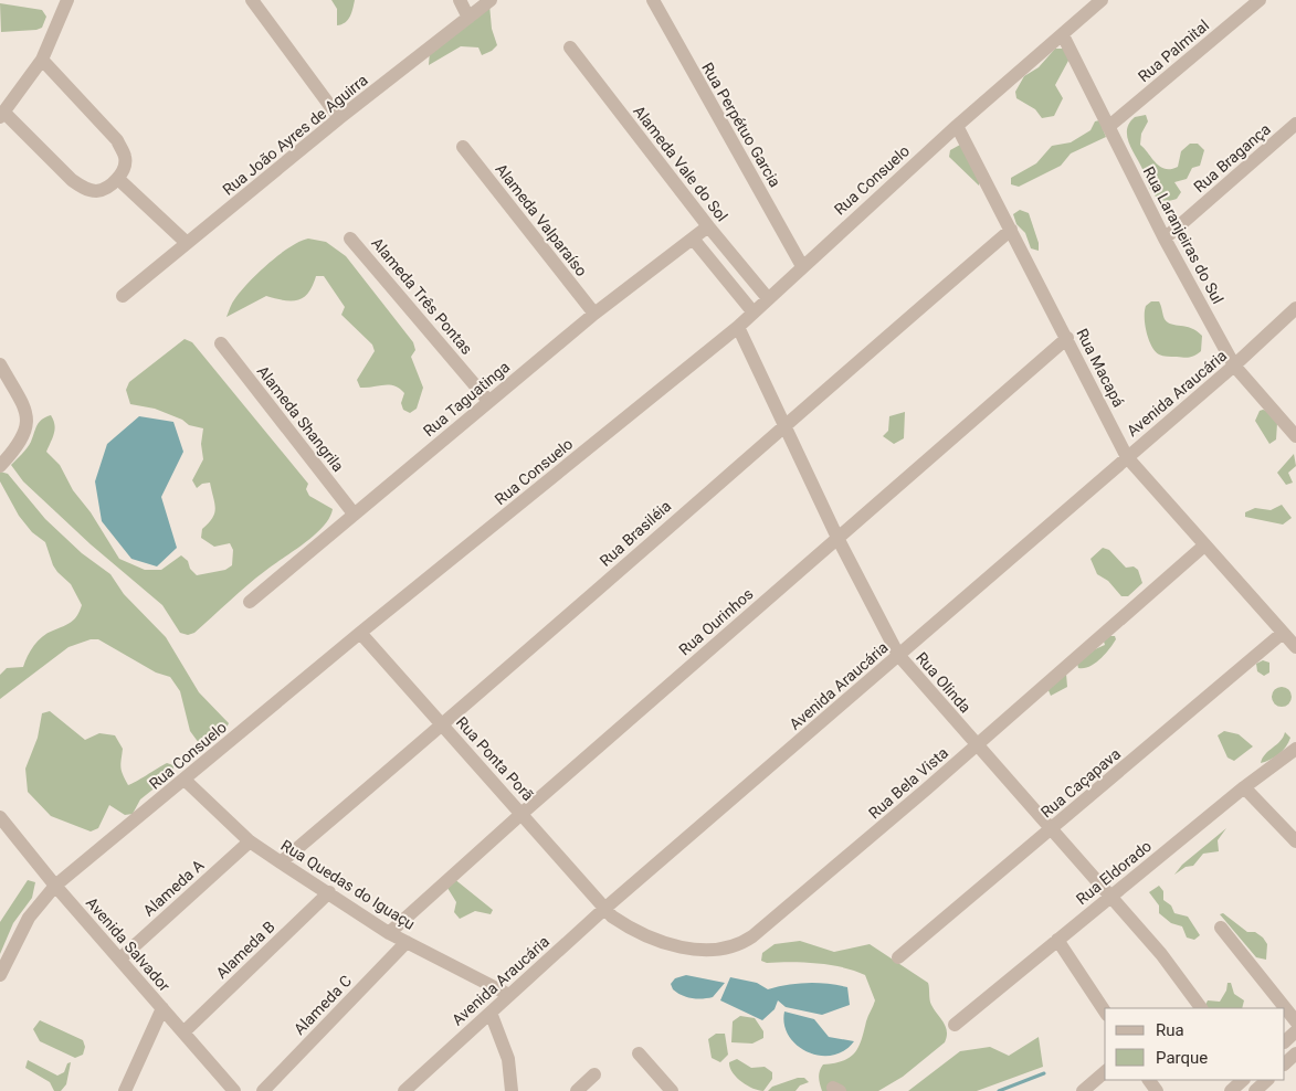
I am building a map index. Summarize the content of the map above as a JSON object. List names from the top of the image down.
{
  "streets": {
    "street": [
      "Rua Palmital",
      "Rua Perpétuo Garcia",
      "Rua João Ayres de Aguirra",
      "Rua Bragança",
      "Alameda Vale do Sol",
      "Rua Consuelo",
      "Alameda Valparaíso",
      "Rua Laranjeiras do Sul",
      "Alameda Três Pontas",
      "Rua Macapá",
      "Avenida Araucária",
      "Rua Taguatinga",
      "Alameda Shangrila",
      "Rua Brasiléia",
      "Rua Ourinhos",
      "Rua Olinda",
      "Rua Ponta Porã",
      "Rua Bela Vista",
      "Rua Caçapava",
      "Rua Eldorado",
      "Rua Quedas do Iguaçu",
      "Alameda A",
      "Avenida Salvador",
      "Alameda B",
      "Alameda C"
    ]
  },
  "crossings": [
    ["Rua Palmital", "Rua Laranjeiras do Sul"],
    ["Rua Perpétuo Garcia", "Rua Consuelo"],
    ["Rua Bragança", "Rua Laranjeiras do Sul"],
    ["Alameda Vale do Sol", "Rua Consuelo"],
    ["Alameda Vale do Sol", "Rua Taguatinga"],
    ["Rua Consuelo", "Rua Laranjeiras do Sul"],
    ["Rua Consuelo", "Rua Macapá"],
    ["Rua Consuelo", "Rua Olinda"],
    ["Rua Consuelo", "Rua Ponta Porã"],
    ["Rua Consuelo", "Rua Quedas do Iguaçu"],
    ["Rua Consuelo", "Avenida Salvador"],
    ["Alameda Valparaíso", "Rua Taguatinga"],
    ["Rua Laranjeiras do Sul", "Avenida Araucária"],
    ["Alameda Três Pontas", "Rua Taguatinga"],
    ["Rua Macapá", "Avenida Araucária"],
    ["Rua Macapá", "Rua Brasiléia"],
    ["Rua Macapá", "Rua Ourinhos"],
    ["Rua Macapá", "Rua Bela Vista"],
    ["Rua Macapá", "Rua Caçapava"],
    ["Avenida Araucária", "Rua Olinda"],
    ["Avenida Araucária", "Rua Ponta Porã"],
    ["Avenida Araucária", "Rua Bela Vista"],
    ["Avenida Araucária", "Rua Quedas do Iguaçu"],
    ["Rua Taguatinga", "Alameda Shangrila"],
    ["Rua Brasiléia", "Rua Olinda"],
    ["Rua Brasiléia", "Rua Ponta Porã"],
    ["Rua Brasiléia", "Rua Quedas do Iguaçu"],
    ["Rua Ourinhos", "Rua Olinda"],
    ["Rua Ourinhos", "Rua Ponta Porã"],
    ["Rua Ourinhos", "Rua Quedas do Iguaçu"],
    ["Rua Olinda", "Rua Bela Vista"],
    ["Rua Olinda", "Rua Caçapava"],
    ["Rua Olinda", "Rua Eldorado"],
    ["Rua Ponta Porã", "Rua Bela Vista"],
    ["Rua Quedas do Iguaçu", "Alameda A"],
    ["Rua Quedas do Iguaçu", "Alameda B"],
    ["Rua Quedas do Iguaçu", "Alameda C"],
    ["Alameda A", "Avenida Salvador"],
    ["Avenida Salvador", "Alameda B"]
  ],
  "legend": ["Rua", "Parque"]
}
